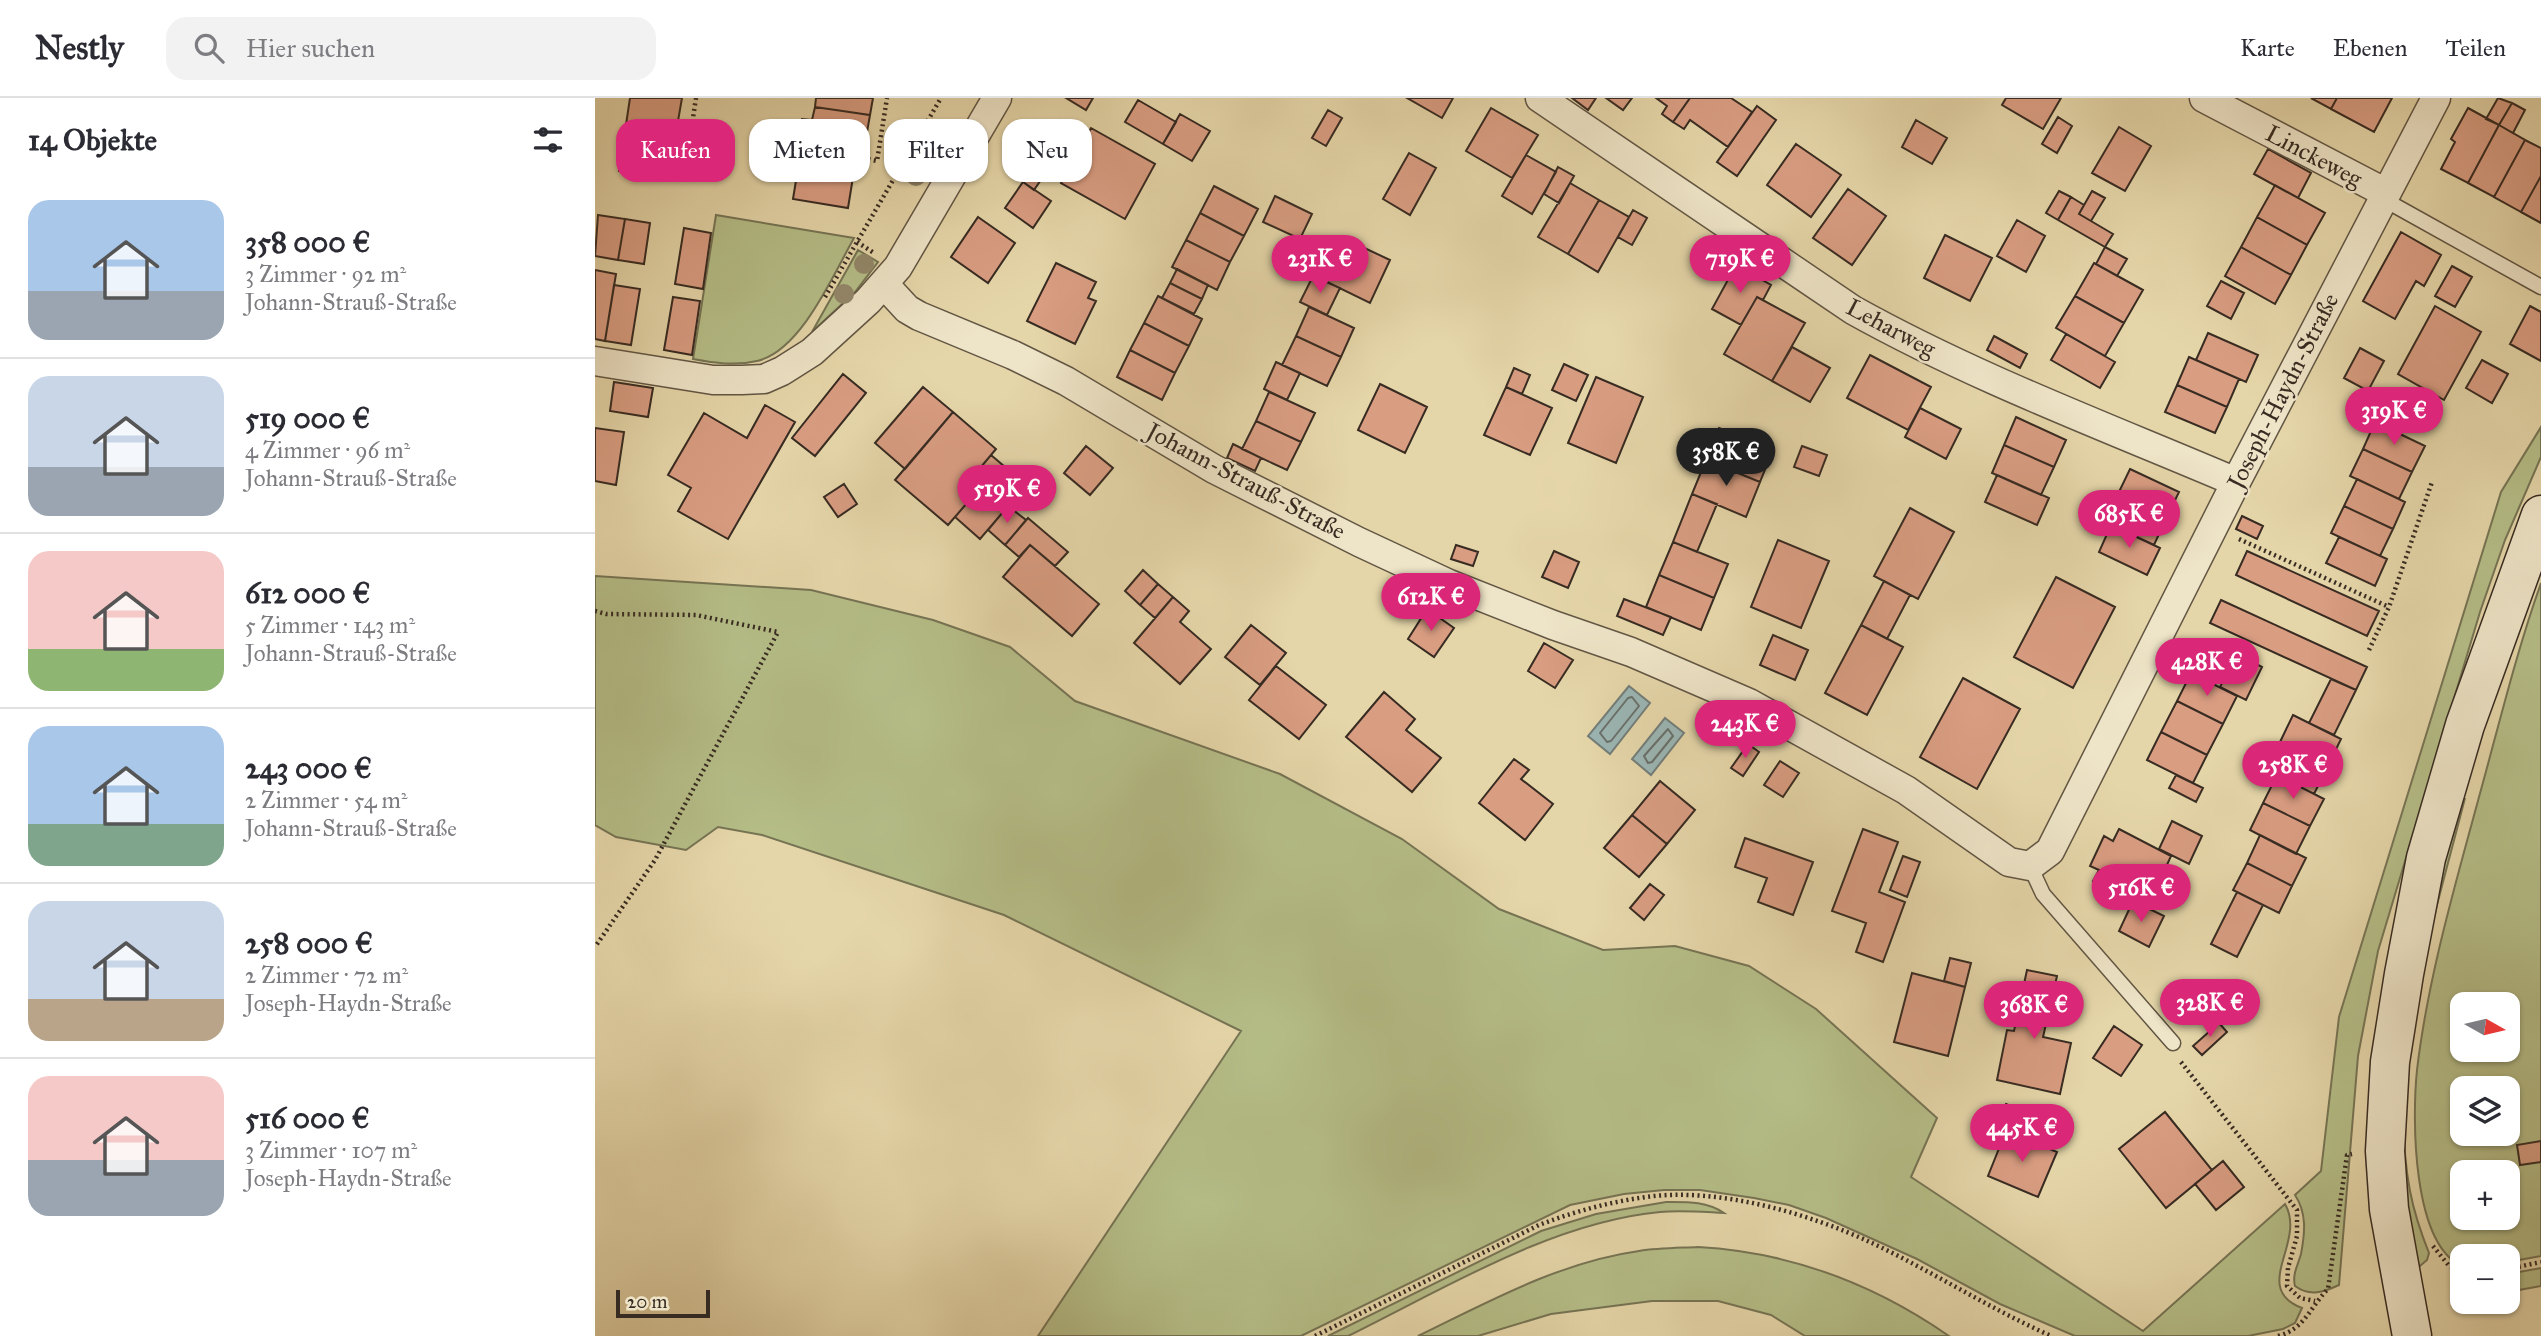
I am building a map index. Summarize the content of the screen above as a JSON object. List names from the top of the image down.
{
  "streets": {
    "street": [
      "Linckeweg",
      "Leharweg",
      "Joseph-Haydn-Straße",
      "Johann-Strauß-Straße"
    ]
  },
  "crossings": [
    ["Linckeweg", "Joseph-Haydn-Straße"],
    ["Leharweg", "Joseph-Haydn-Straße"],
    ["Joseph-Haydn-Straße", "Johann-Strauß-Straße"]
  ],
  "scale_bar": "20 m",
  "north": "right",
  "page": {
    "header": "Nestly",
    "search": "Hier suchen",
    "nav": ["Karte", "Ebenen", "Teilen"],
    "heading": "14 Objekte",
    "chip": [
      "Kaufen",
      "Mieten",
      "Filter",
      "Neu"
    ],
    "list": [
      {
        "name": "358 000 €",
        "note": "3 Zimmer · 92 m² · Johann-Strauß-Straße"
      },
      {
        "name": "519 000 €",
        "note": "4 Zimmer · 96 m² · Johann-Strauß-Straße"
      },
      {
        "name": "612 000 €",
        "note": "5 Zimmer · 143 m² · Johann-Strauß-Straße"
      },
      {
        "name": "243 000 €",
        "note": "2 Zimmer · 54 m² · Johann-Strauß-Straße"
      },
      {
        "name": "258 000 €",
        "note": "2 Zimmer · 72 m² · Joseph-Haydn-Straße"
      },
      {
        "name": "516 000 €",
        "note": "3 Zimmer · 107 m² · Joseph-Haydn-Straße"
      }
    ],
    "price": [
      "231K €",
      "719K €",
      "319K €",
      "358K €",
      "519K €",
      "685K €",
      "612K €",
      "428K €",
      "243K €",
      "258K €",
      "516K €",
      "328K €",
      "368K €",
      "445K €"
    ],
    "map_buttons": ["+", "−"],
    "scale": "20 m"
  }
}
